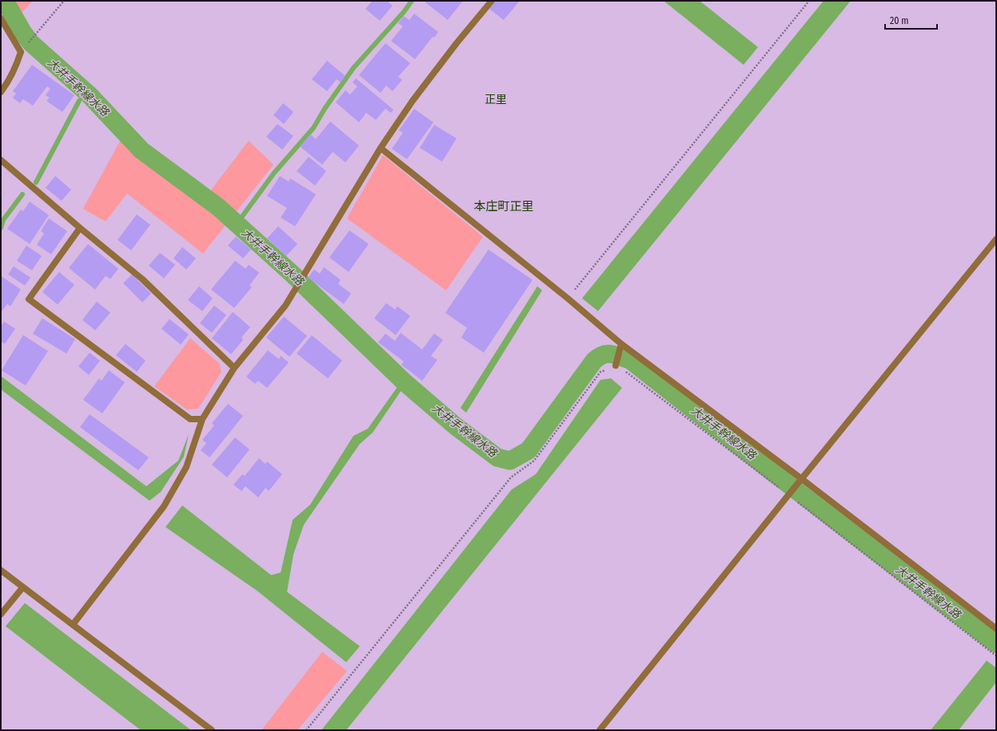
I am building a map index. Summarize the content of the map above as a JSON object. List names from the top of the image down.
{
  "districts": ["正里", "本庄町正里"],
  "water": ["大井手幹線水路"],
  "scale_bar": "20 m"
}
